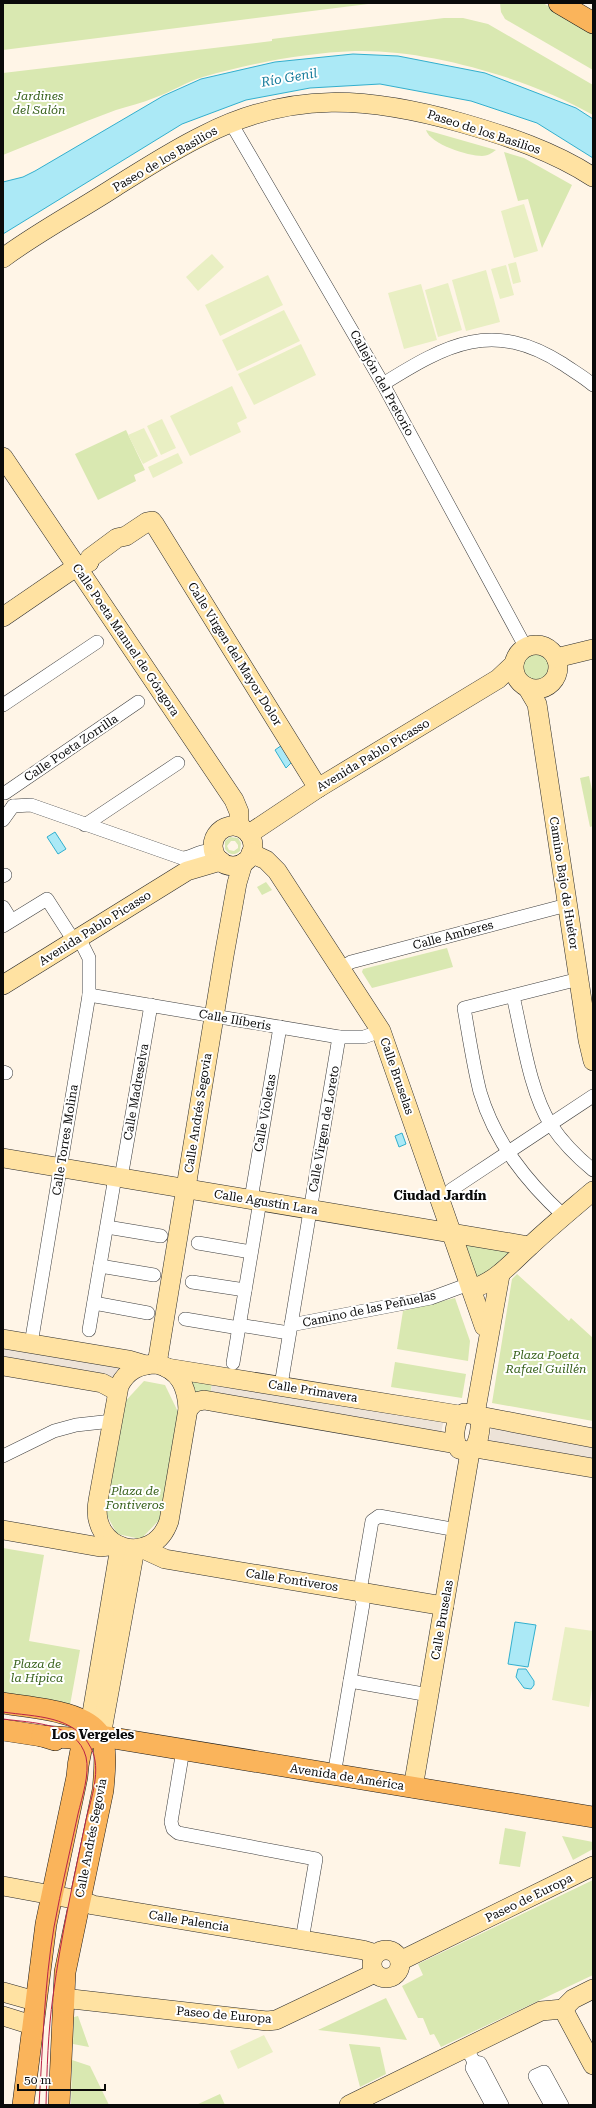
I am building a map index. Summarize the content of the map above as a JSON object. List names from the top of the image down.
{
  "streets": {
    "main road": [
      "Paseo de los Basilios",
      "Calle Poeta Manuel de Góngora",
      "Calle Virgen del Mayor Dolor",
      "Avenida Pablo Picasso",
      "Camino Bajo de Huétor",
      "Calle Bruselas",
      "Calle Andrés Segovia",
      "Calle Agustín Lara",
      "Camino de las Peñuelas",
      "Calle Primavera",
      "Calle Fontiveros",
      "Avenida de América",
      "Paseo de Europa",
      "Calle Palencia"
    ],
    "street": [
      "Callejón del Pretorio",
      "Calle Poeta Zorrilla",
      "Calle Amberes",
      "Calle Ilíberis",
      "Calle Madreselva",
      "Calle Violetas",
      "Calle Virgen de Loreto",
      "Calle Torres Molina"
    ]
  },
  "crossings": [
    ["Paseo de los Basilios", "Callejón del Pretorio"],
    ["Callejón del Pretorio", "Avenida Pablo Picasso"],
    ["Callejón del Pretorio", "Camino Bajo de Huétor"],
    ["Calle Poeta Manuel de Góngora", "Calle Virgen del Mayor Dolor"],
    ["Calle Poeta Manuel de Góngora", "Avenida Pablo Picasso"],
    ["Calle Poeta Manuel de Góngora", "Calle Bruselas"],
    ["Calle Poeta Manuel de Góngora", "Calle Andrés Segovia"],
    ["Calle Virgen del Mayor Dolor", "Avenida Pablo Picasso"],
    ["Avenida Pablo Picasso", "Camino Bajo de Huétor"],
    ["Avenida Pablo Picasso", "Calle Bruselas"],
    ["Avenida Pablo Picasso", "Calle Andrés Segovia"],
    ["Avenida Pablo Picasso", "Calle Torres Molina"],
    ["Camino Bajo de Huétor", "Calle Amberes"],
    ["Calle Amberes", "Calle Bruselas"],
    ["Calle Ilíberis", "Calle Bruselas"],
    ["Calle Ilíberis", "Calle Madreselva"],
    ["Calle Ilíberis", "Calle Andrés Segovia"],
    ["Calle Ilíberis", "Calle Violetas"],
    ["Calle Ilíberis", "Calle Virgen de Loreto"],
    ["Calle Ilíberis", "Calle Torres Molina"],
    ["Calle Bruselas", "Calle Andrés Segovia"],
    ["Calle Bruselas", "Calle Agustín Lara"],
    ["Calle Bruselas", "Camino de las Peñuelas"],
    ["Calle Bruselas", "Calle Primavera"],
    ["Calle Bruselas", "Calle Fontiveros"],
    ["Calle Bruselas", "Avenida de América"],
    ["Calle Madreselva", "Calle Agustín Lara"],
    ["Calle Andrés Segovia", "Calle Agustín Lara"],
    ["Calle Andrés Segovia", "Calle Primavera"],
    ["Calle Andrés Segovia", "Calle Fontiveros"],
    ["Calle Andrés Segovia", "Avenida de América"],
    ["Calle Andrés Segovia", "Paseo de Europa"],
    ["Calle Andrés Segovia", "Calle Palencia"],
    ["Calle Violetas", "Calle Agustín Lara"],
    ["Calle Violetas", "Camino de las Peñuelas"],
    ["Calle Virgen de Loreto", "Calle Agustín Lara"],
    ["Calle Virgen de Loreto", "Camino de las Peñuelas"],
    ["Calle Virgen de Loreto", "Calle Primavera"],
    ["Calle Torres Molina", "Calle Agustín Lara"],
    ["Calle Torres Molina", "Calle Primavera"],
    ["Calle Agustín Lara", "Camino de las Peñuelas"],
    ["Paseo de Europa", "Calle Palencia"]
  ],
  "districts": ["Ciudad Jardín", "Los Vergeles"],
  "water": ["Río Genil"],
  "parks": [
    "Jardines del Salón",
    "Plaza Poeta Rafael Guillén",
    "Plaza de Fontiveros",
    "Plaza de la Hípica"
  ],
  "scale_bar": "50 m"
}
